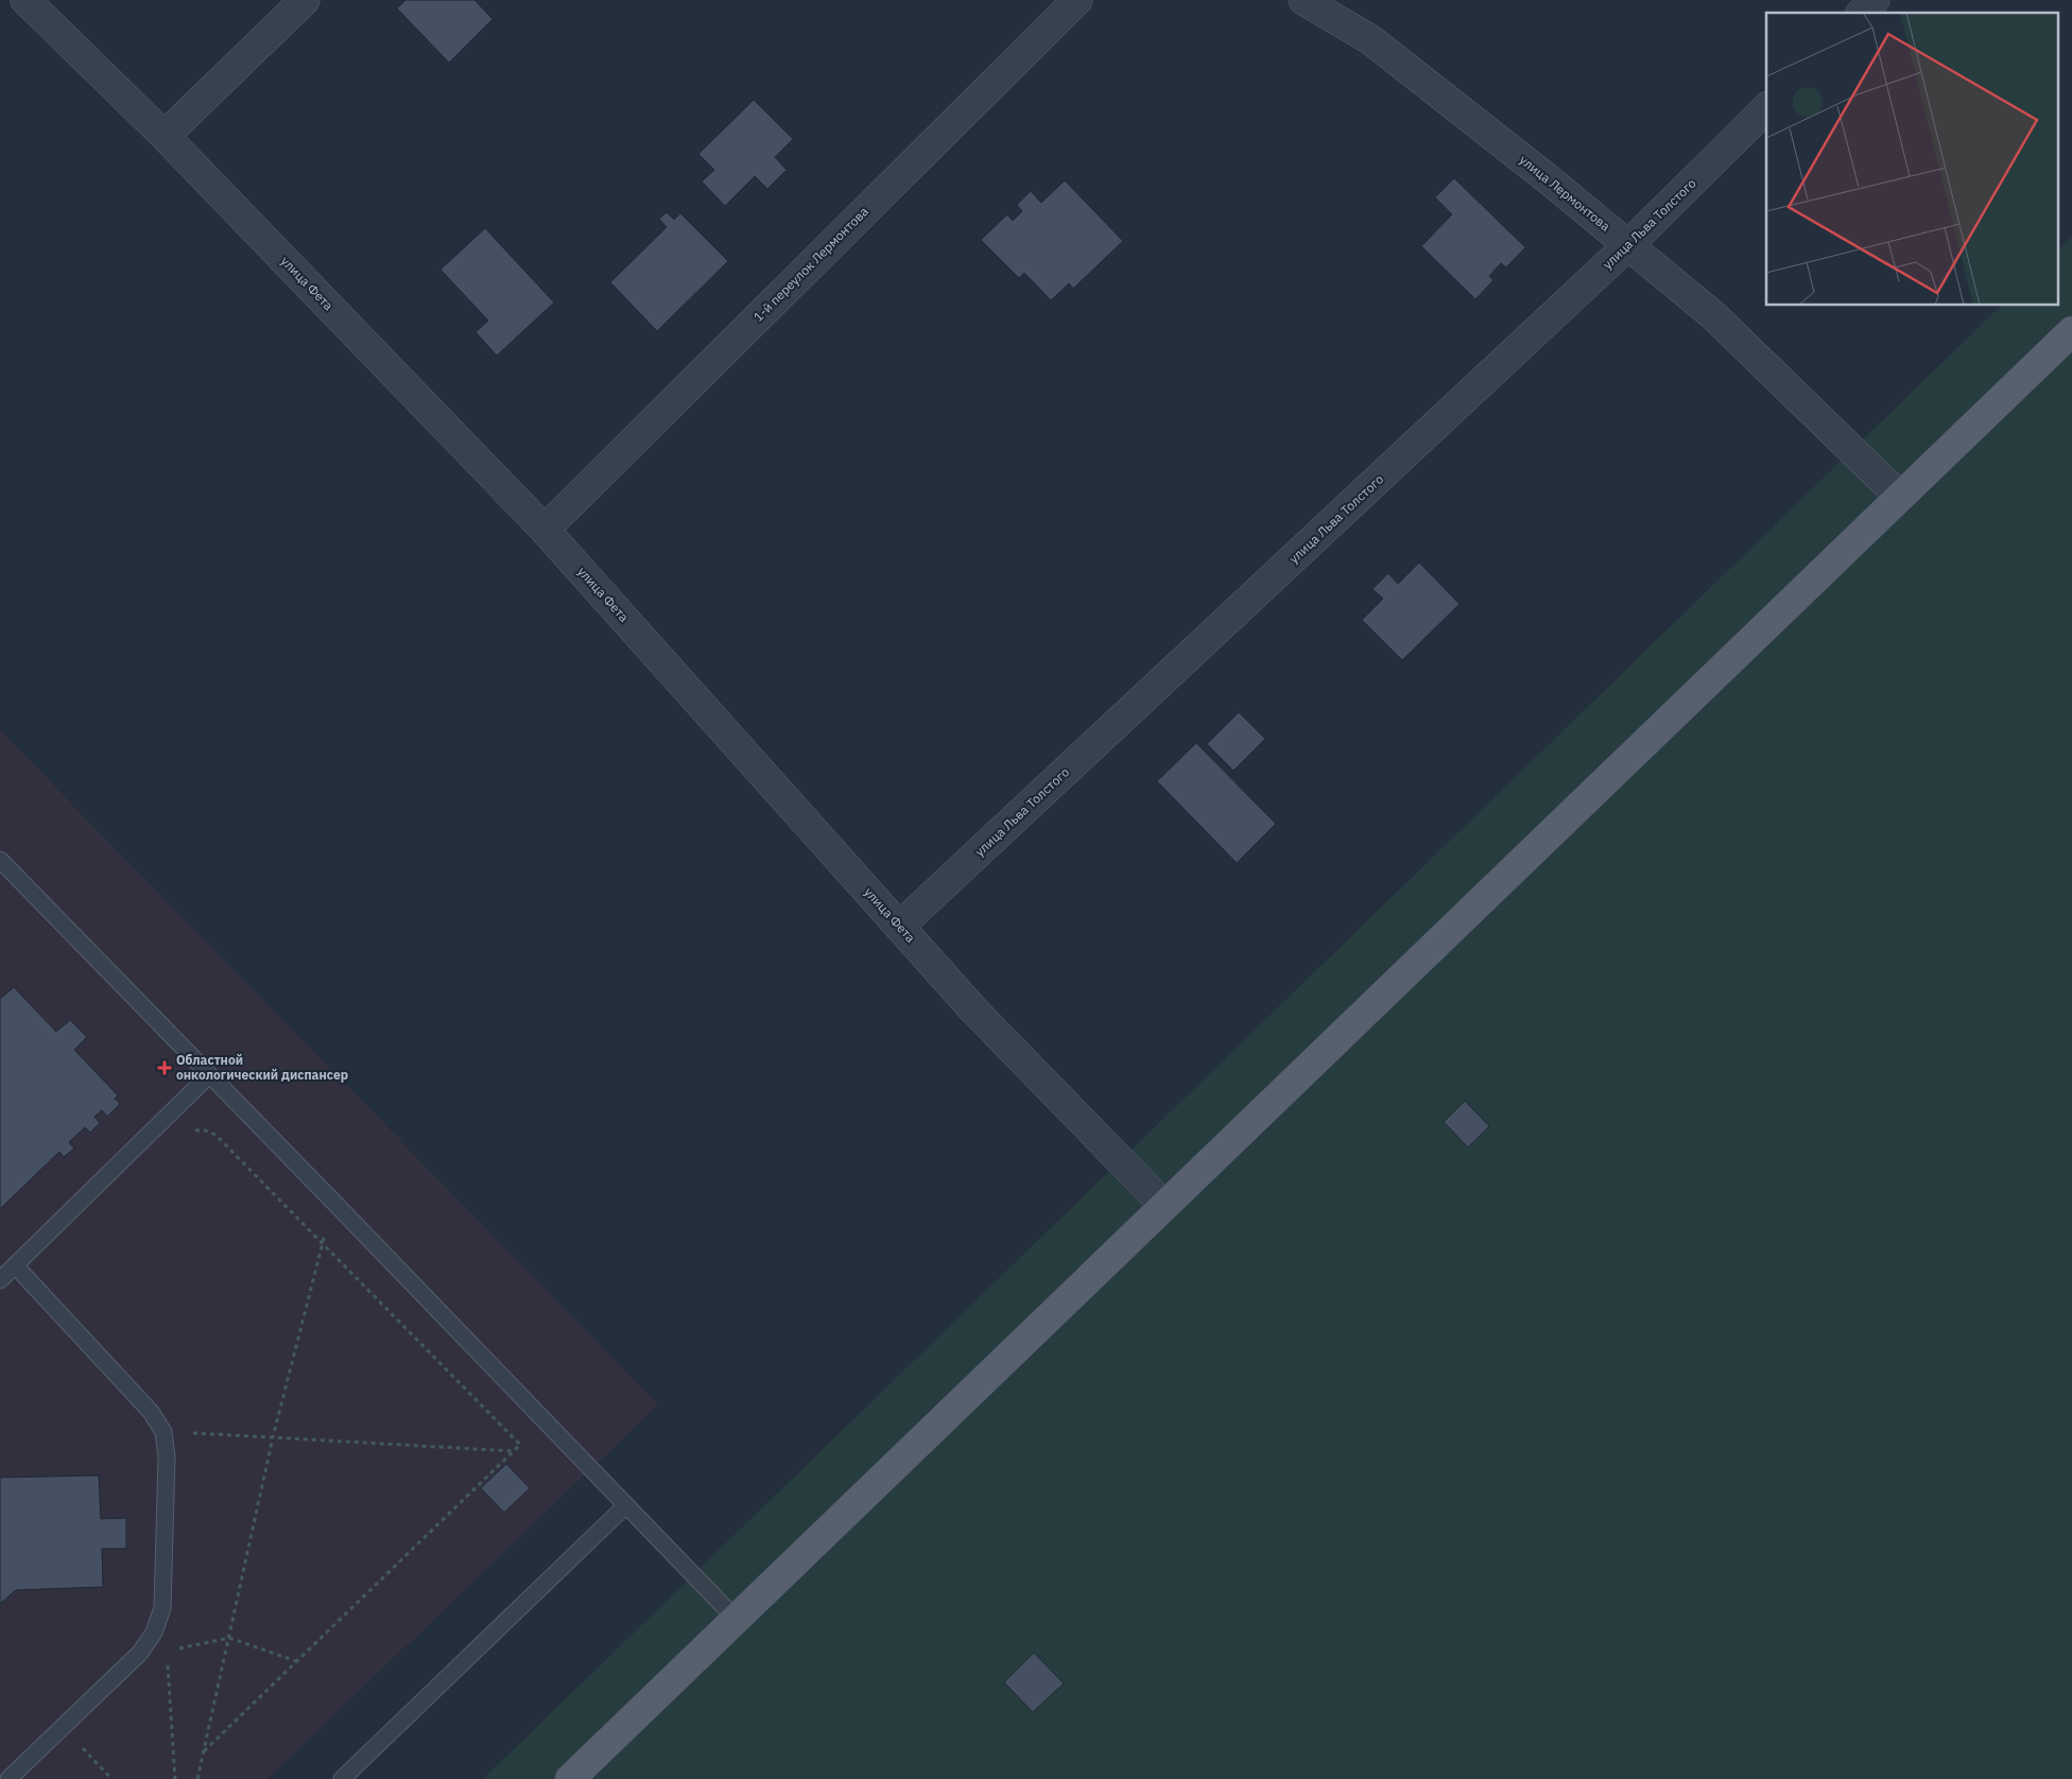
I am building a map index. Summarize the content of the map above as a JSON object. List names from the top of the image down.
{
  "streets": {
    "street": [
      "улица Лермонтова",
      "улица Льва Толстого",
      "1-й переулок Лермонтова",
      "улица Фета"
    ]
  },
  "crossings": [
    ["улица Лермонтова", "улица Льва Толстого"],
    ["улица Льва Толстого", "улица Фета"],
    ["1-й переулок Лермонтова", "улица Фета"]
  ],
  "places": {
    "health": ["Областной онкологический диспансер"]
  }
}
